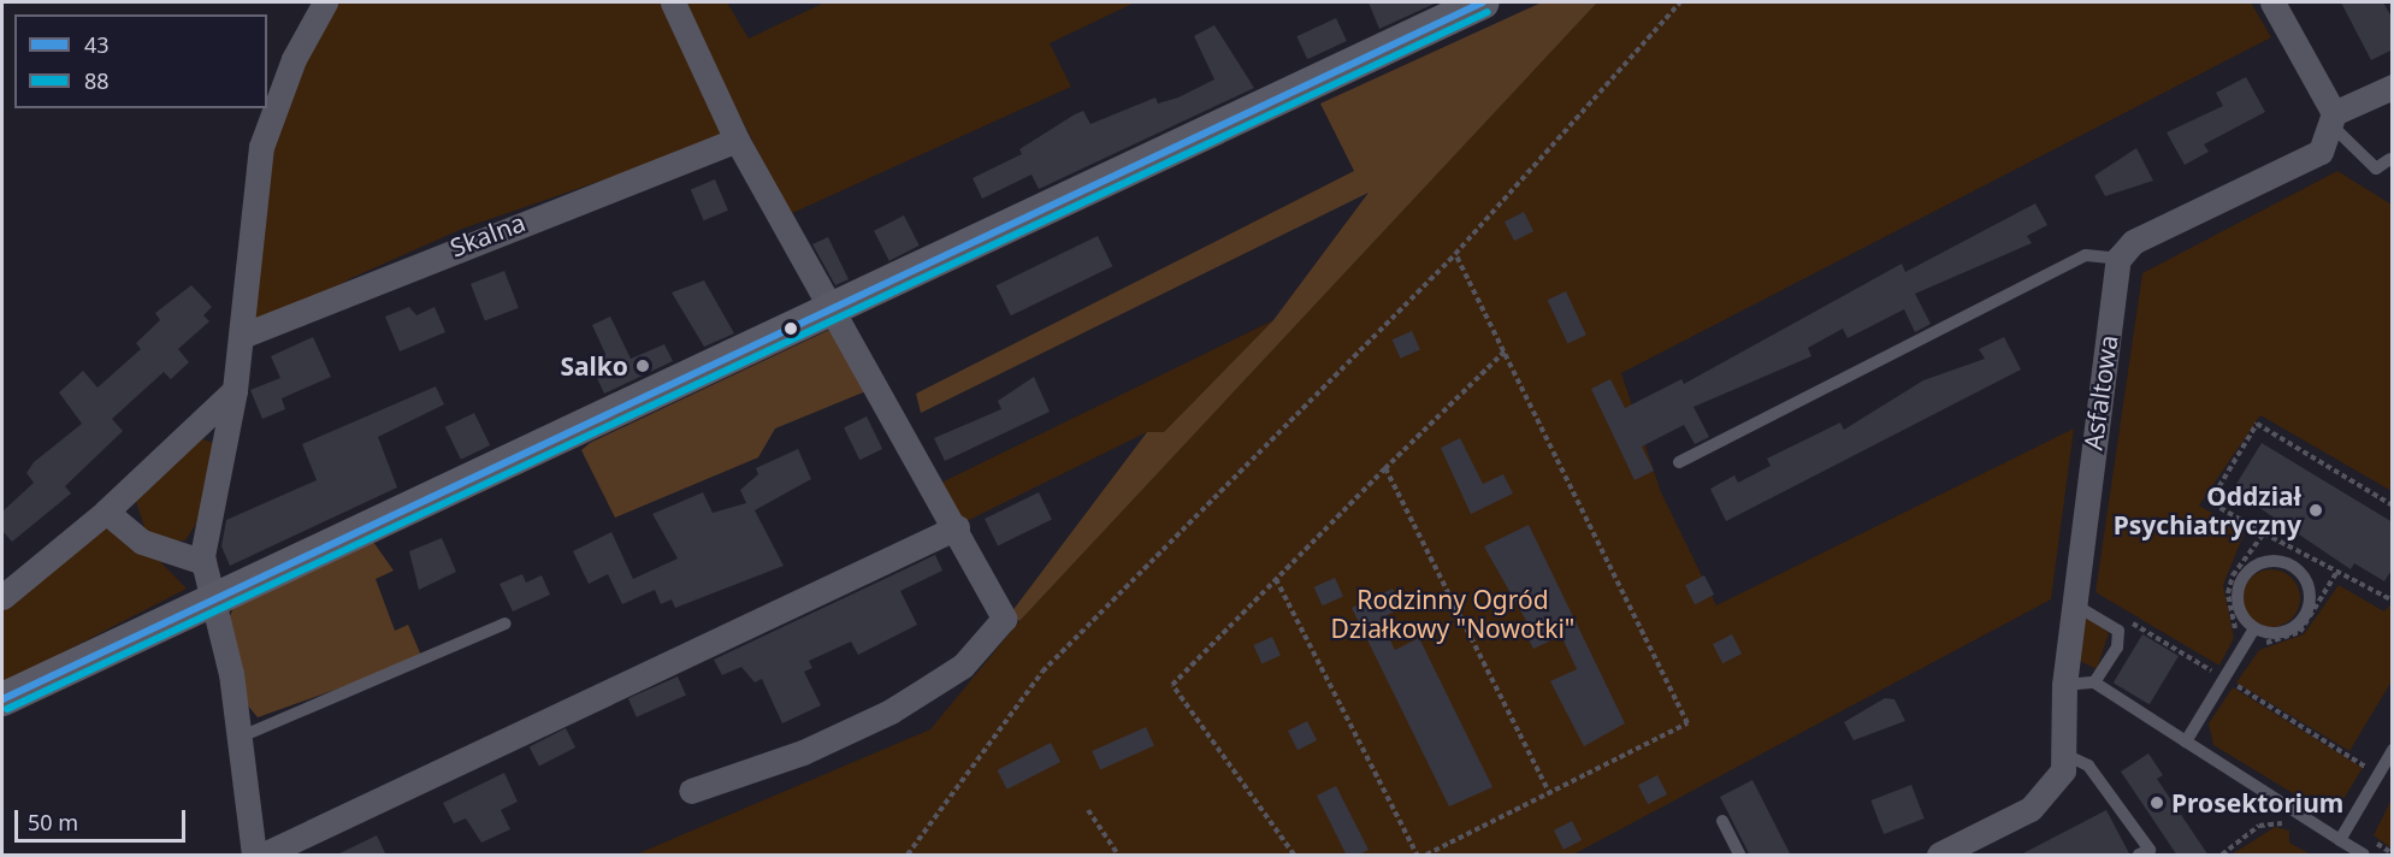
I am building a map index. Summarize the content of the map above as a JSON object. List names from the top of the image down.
{
  "streets": {
    "street": ["Skalna", "Asfaltowa"]
  },
  "parks": ["Rodzinny Ogród Działkowy \"Nowotki\""],
  "places": ["Salko", "Oddział Psychiatryczny", "Prosektorium"],
  "lines": ["transit line 43", "transit line 88"],
  "legend": ["43", "88"],
  "scale_bar": "50 m"
}
